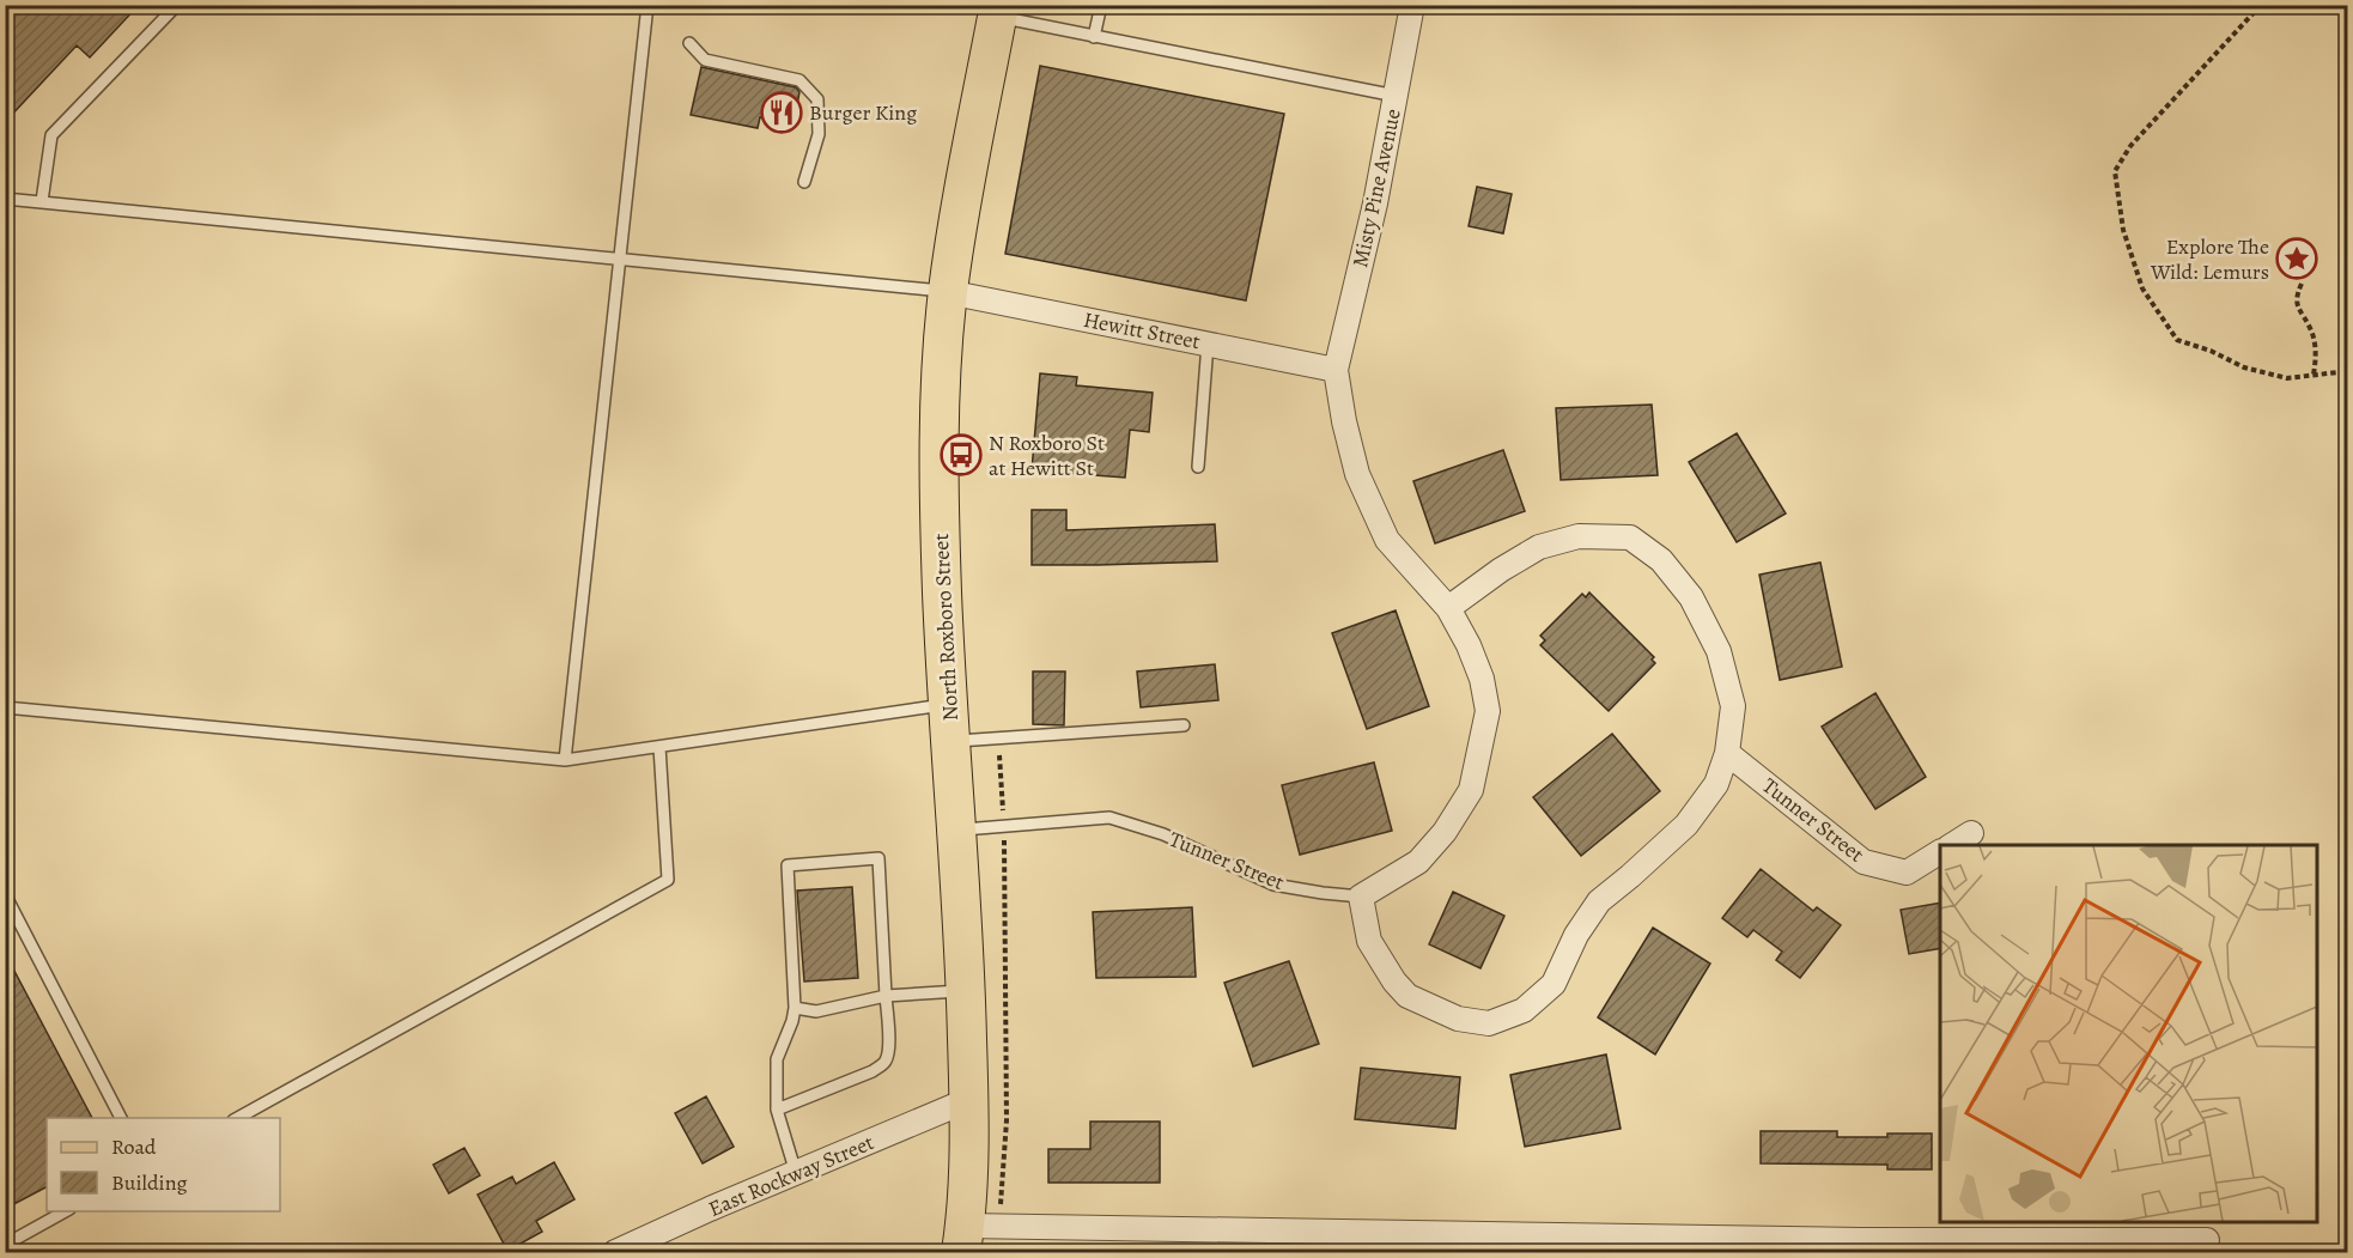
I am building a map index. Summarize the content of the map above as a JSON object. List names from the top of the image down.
{
  "streets": {
    "main road": ["North Roxboro Street"],
    "street": [
      "Misty Pine Avenue",
      "Hewitt Street",
      "Tunner Street",
      "East Rockway Street"
    ]
  },
  "crossings": [
    ["Misty Pine Avenue", "Hewitt Street"],
    ["Hewitt Street", "North Roxboro Street"],
    ["North Roxboro Street", "Tunner Street"],
    ["North Roxboro Street", "East Rockway Street"]
  ],
  "places": {
    "restaurant": ["Burger King"],
    "place": ["Explore The Wild: Lemurs"],
    "bus stop": ["N Roxboro St at Hewitt St"]
  },
  "legend": ["Road", "Building"]
}
